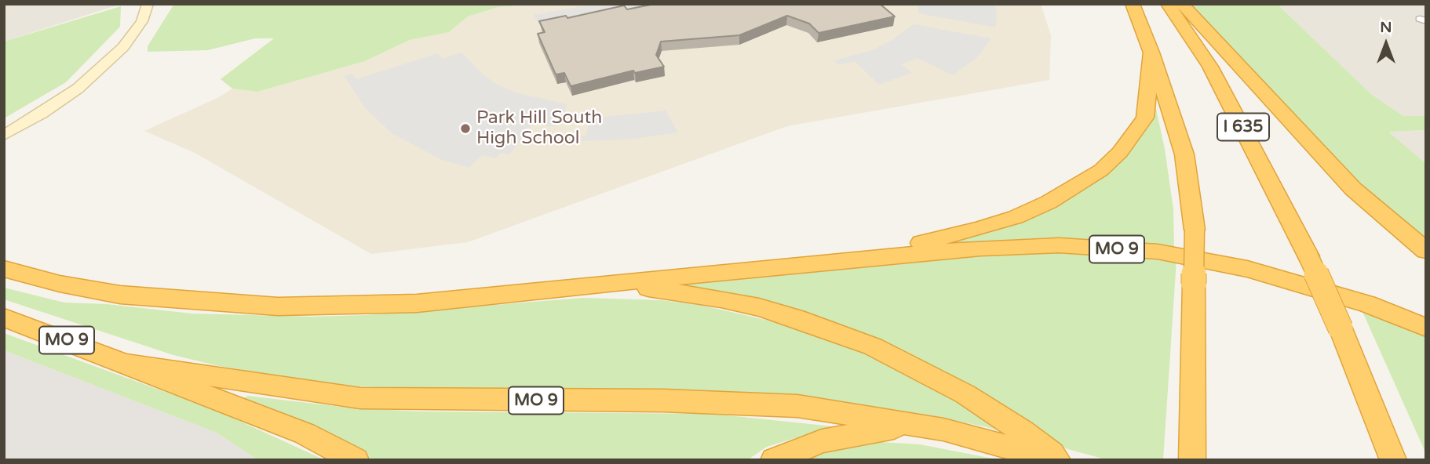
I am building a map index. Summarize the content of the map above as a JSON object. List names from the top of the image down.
{
  "streets": {
    "highway": ["I 635", "MO 9"]
  },
  "places": ["Park Hill South High School"],
  "north": "top"
}
